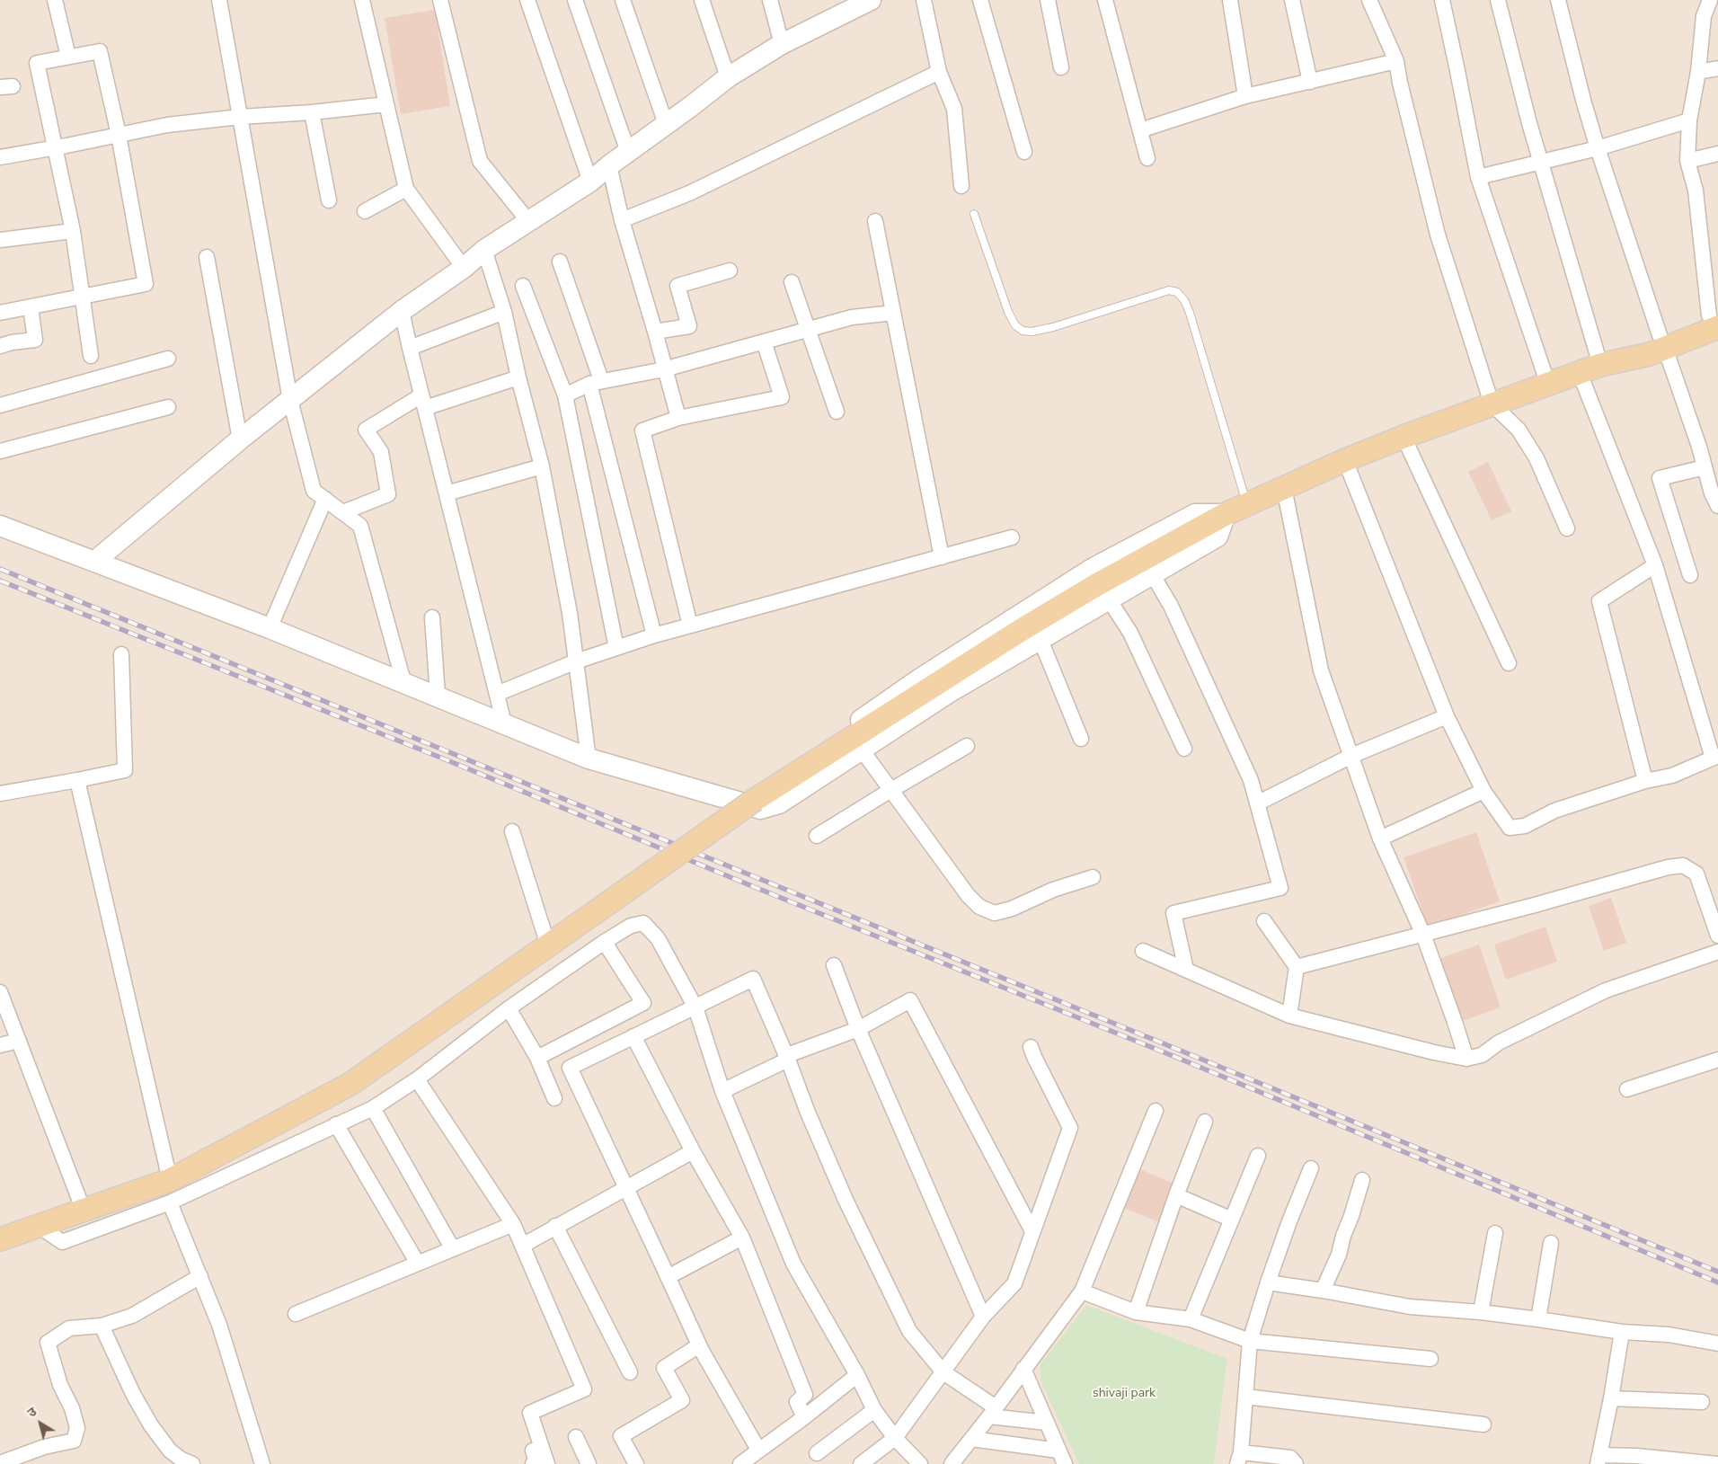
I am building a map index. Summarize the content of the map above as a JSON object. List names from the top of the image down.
{
  "parks": ["shivaji park"],
  "north": "top left"
}
